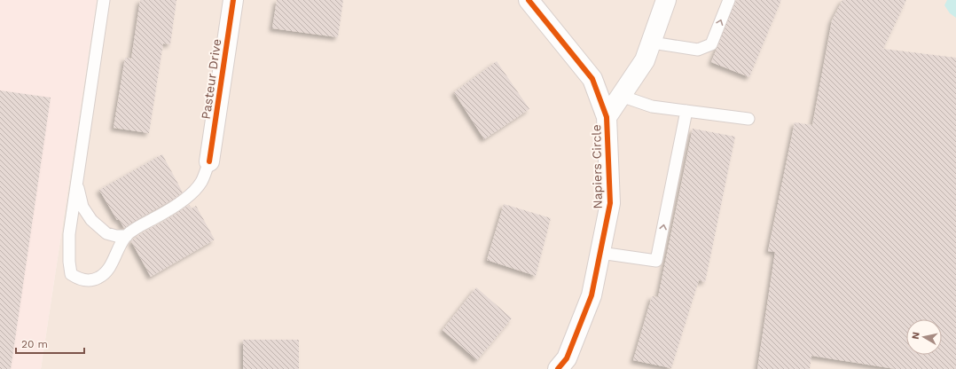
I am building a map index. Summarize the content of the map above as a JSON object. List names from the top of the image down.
{
  "streets": {
    "street": ["Pasteur Drive", "Napiers Circle"]
  },
  "scale_bar": "20 m",
  "north": "left"
}
